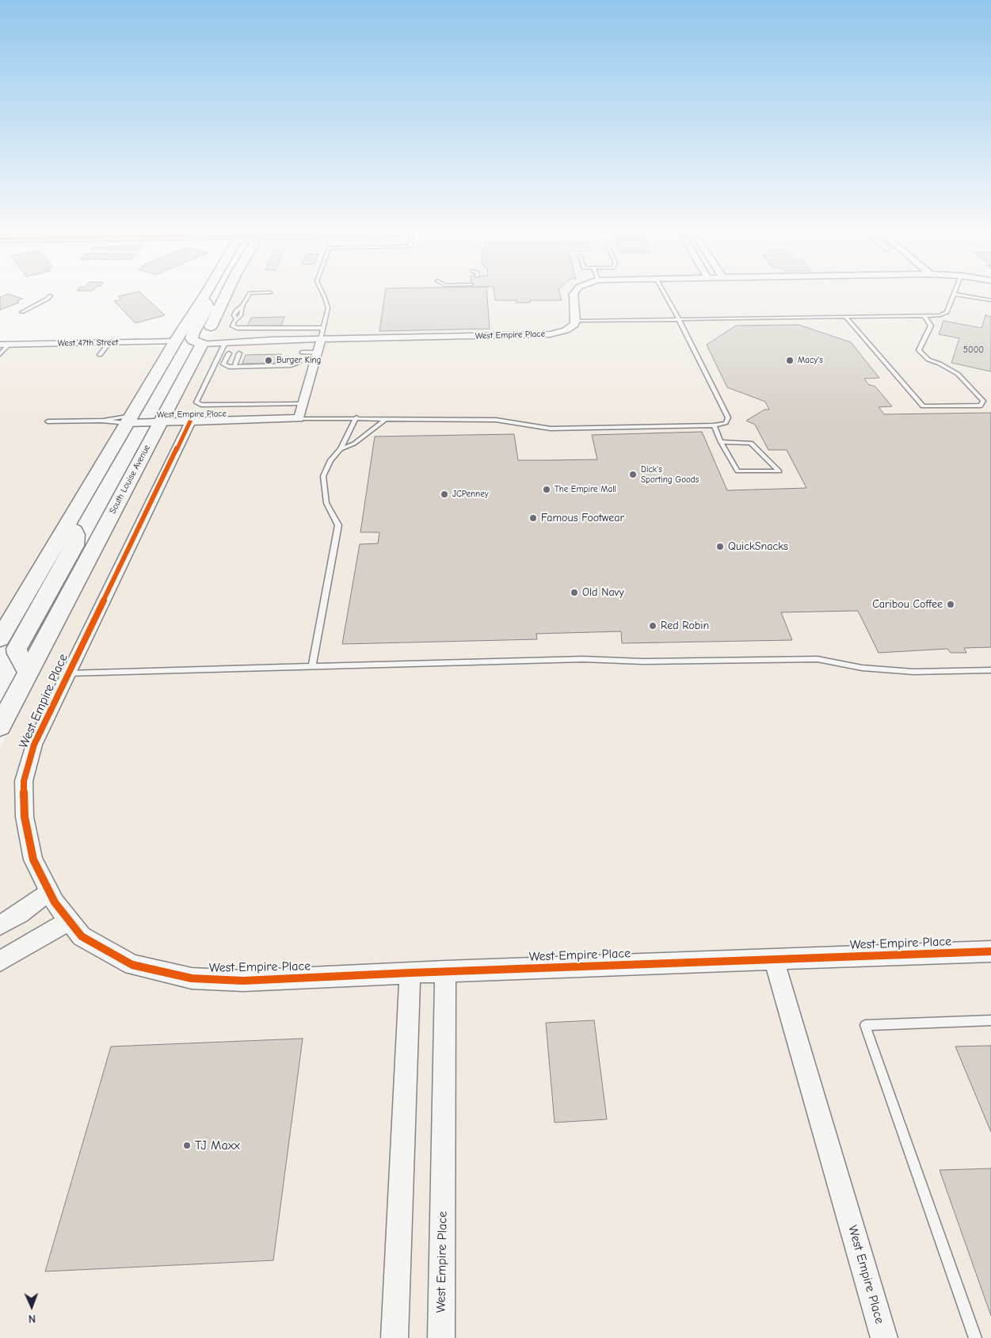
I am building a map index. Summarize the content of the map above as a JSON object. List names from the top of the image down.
{
  "streets": {
    "main road": ["South Louise Avenue"],
    "street": ["West Empire Place", "West 47th Street"]
  },
  "crossings": [
    ["West Empire Place", "South Louise Avenue"]
  ],
  "places": [
    "Burger King",
    "Macy's",
    "Dick's Sporting Goods",
    "The Empire Mall",
    "JCPenney",
    "Famous Footwear",
    "QuickSnacks",
    "Old Navy",
    "Caribou Coffee",
    "Red Robin",
    "TJ Maxx"
  ],
  "house_numbers": ["5000"],
  "north": "bottom"
}
